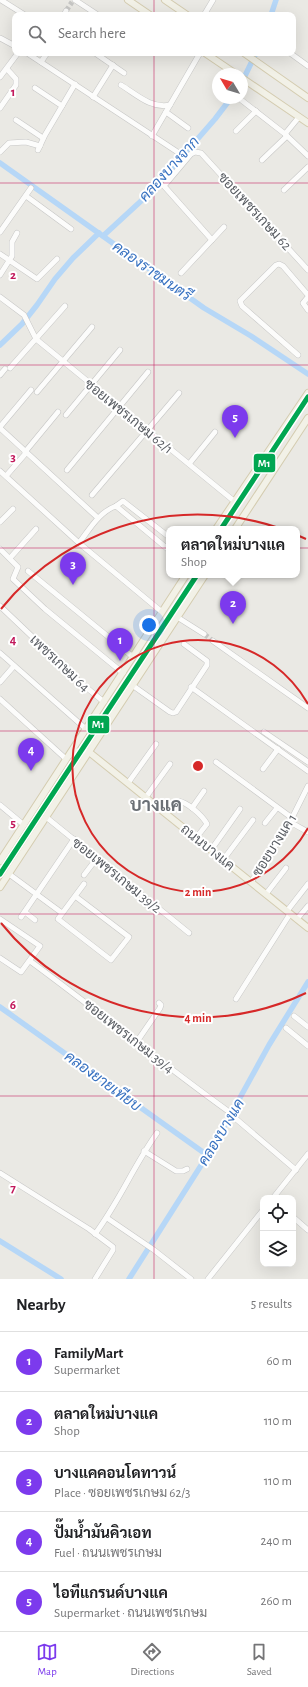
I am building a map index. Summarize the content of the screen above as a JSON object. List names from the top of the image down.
{
  "streets": {
    "main road": ["ถนนบางแค"],
    "street": [
      "ซอยเพชรเกษม 62",
      "ซอยเพชรเกษม 62/1",
      "เพชรเกษม 64",
      "ซอยบางแค 1",
      "ซอยเพชรเกษม 39/2",
      "ซอยเพชรเกษม 39/4"
    ]
  },
  "crossings": [
    ["ซอยบางแค 1", "ถนนบางแค"]
  ],
  "districts": ["บางแค"],
  "water": [
    "คลองบางจาก",
    "คลองราชมนตรี",
    "คลองยายเทียบ",
    "คลองบางแค"
  ],
  "lines": ["transit line M1"],
  "north": "top left",
  "page": {
    "search": "Search here",
    "pins": [
      "5",
      "3",
      "2",
      "1",
      "4"
    ],
    "popup": ["ตลาดใหม่บางแค", "Shop"],
    "heading": ["Nearby", "5 results"],
    "list": [
      {
        "mark": "1",
        "name": "FamilyMart",
        "note": "Supermarket",
        "value": "60 m"
      },
      {
        "mark": "2",
        "name": "ตลาดใหม่บางแค",
        "note": "Shop",
        "value": "110 m"
      },
      {
        "mark": "3",
        "name": "บางแคคอนโดทาวน์",
        "note": "Place · ซอยเพชรเกษม 62/3",
        "value": "110 m"
      },
      {
        "mark": "4",
        "name": "ปั๊มน้ำมันคิวเอท",
        "note": "Fuel · ถนนเพชรเกษม",
        "value": "240 m"
      },
      {
        "mark": "5",
        "name": "ไอทีแกรนด์บางแค",
        "note": "Supermarket · ถนนเพชรเกษม",
        "value": "260 m"
      }
    ],
    "nav": ["Map", "Directions", "Saved"]
  },
  "grid": {
    "rows": [
      "1",
      "2",
      "3",
      "4",
      "5",
      "6",
      "7"
    ]
  },
  "rings": ["2 min", "4 min"]
}
